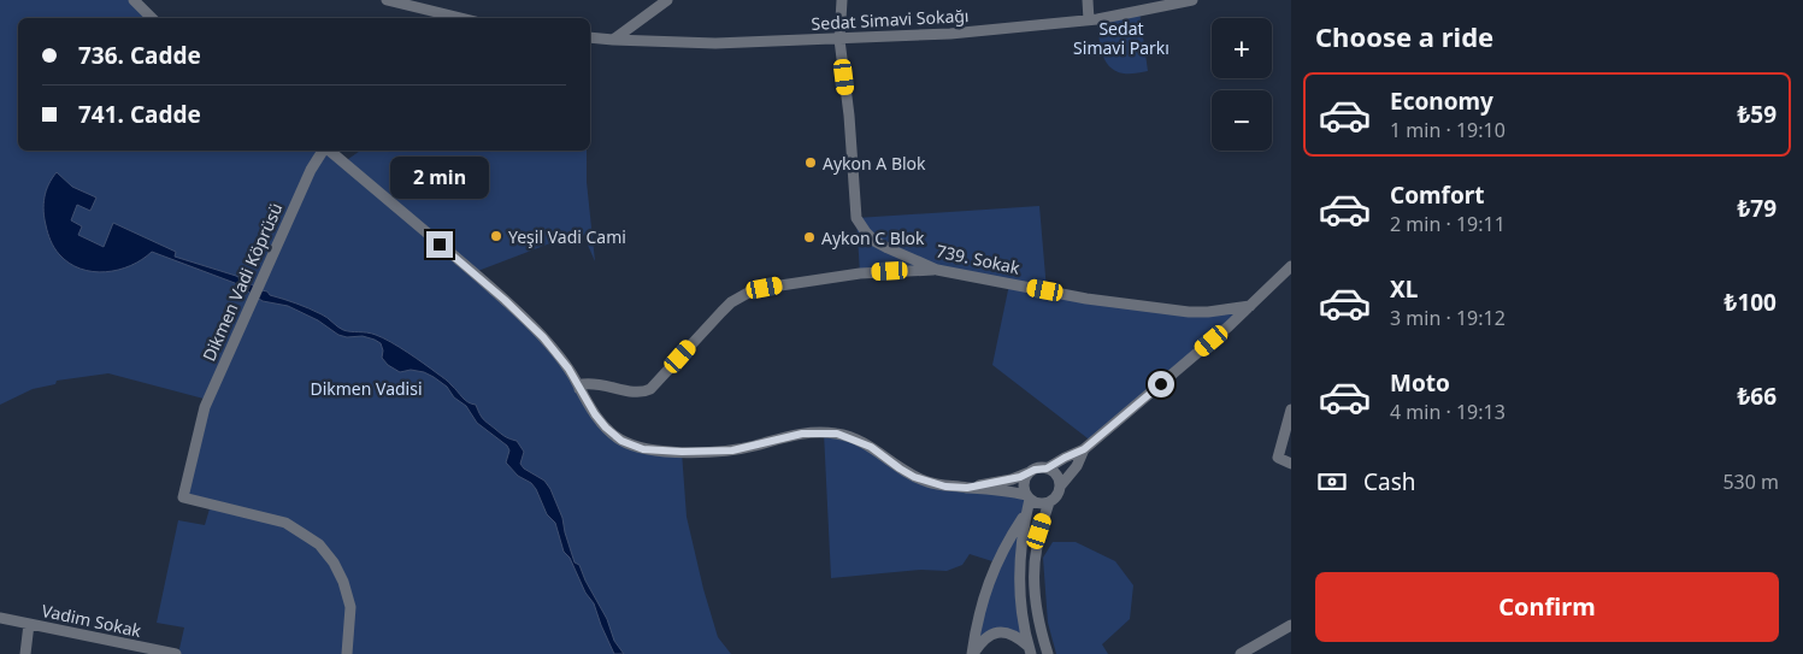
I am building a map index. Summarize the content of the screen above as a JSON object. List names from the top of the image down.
{
  "streets": {
    "street": [
      "Sedat Simavi Sokağı",
      "739. Sokak",
      "Dikmen Vadi Köprüsü",
      "Vadim Sokak"
    ]
  },
  "crossings": [
    ["Sedat Simavi Sokağı", "739. Sokak"]
  ],
  "parks": ["Sedat Simavi Parkı", "Dikmen Vadisi"],
  "places": ["Aykon A Blok", "Yeşil Vadi Cami", "Aykon C Blok"],
  "page": {
    "heading": "Choose a ride",
    "map_buttons": ["+", "−"],
    "banner": ["736. Cadde", "741. Cadde"],
    "list": [
      {
        "name": "Economy",
        "note": "1 min · 19:10",
        "value": "₺59"
      },
      {
        "name": "Comfort",
        "note": "2 min · 19:11",
        "value": "₺79"
      },
      {
        "name": "XL",
        "note": "3 min · 19:12",
        "value": "₺100"
      },
      {
        "name": "Moto",
        "note": "4 min · 19:13",
        "value": "₺66"
      }
    ],
    "bubble": "2 min",
    "pay": ["Cash", "530 m"],
    "buttons": "Confirm"
  }
}
